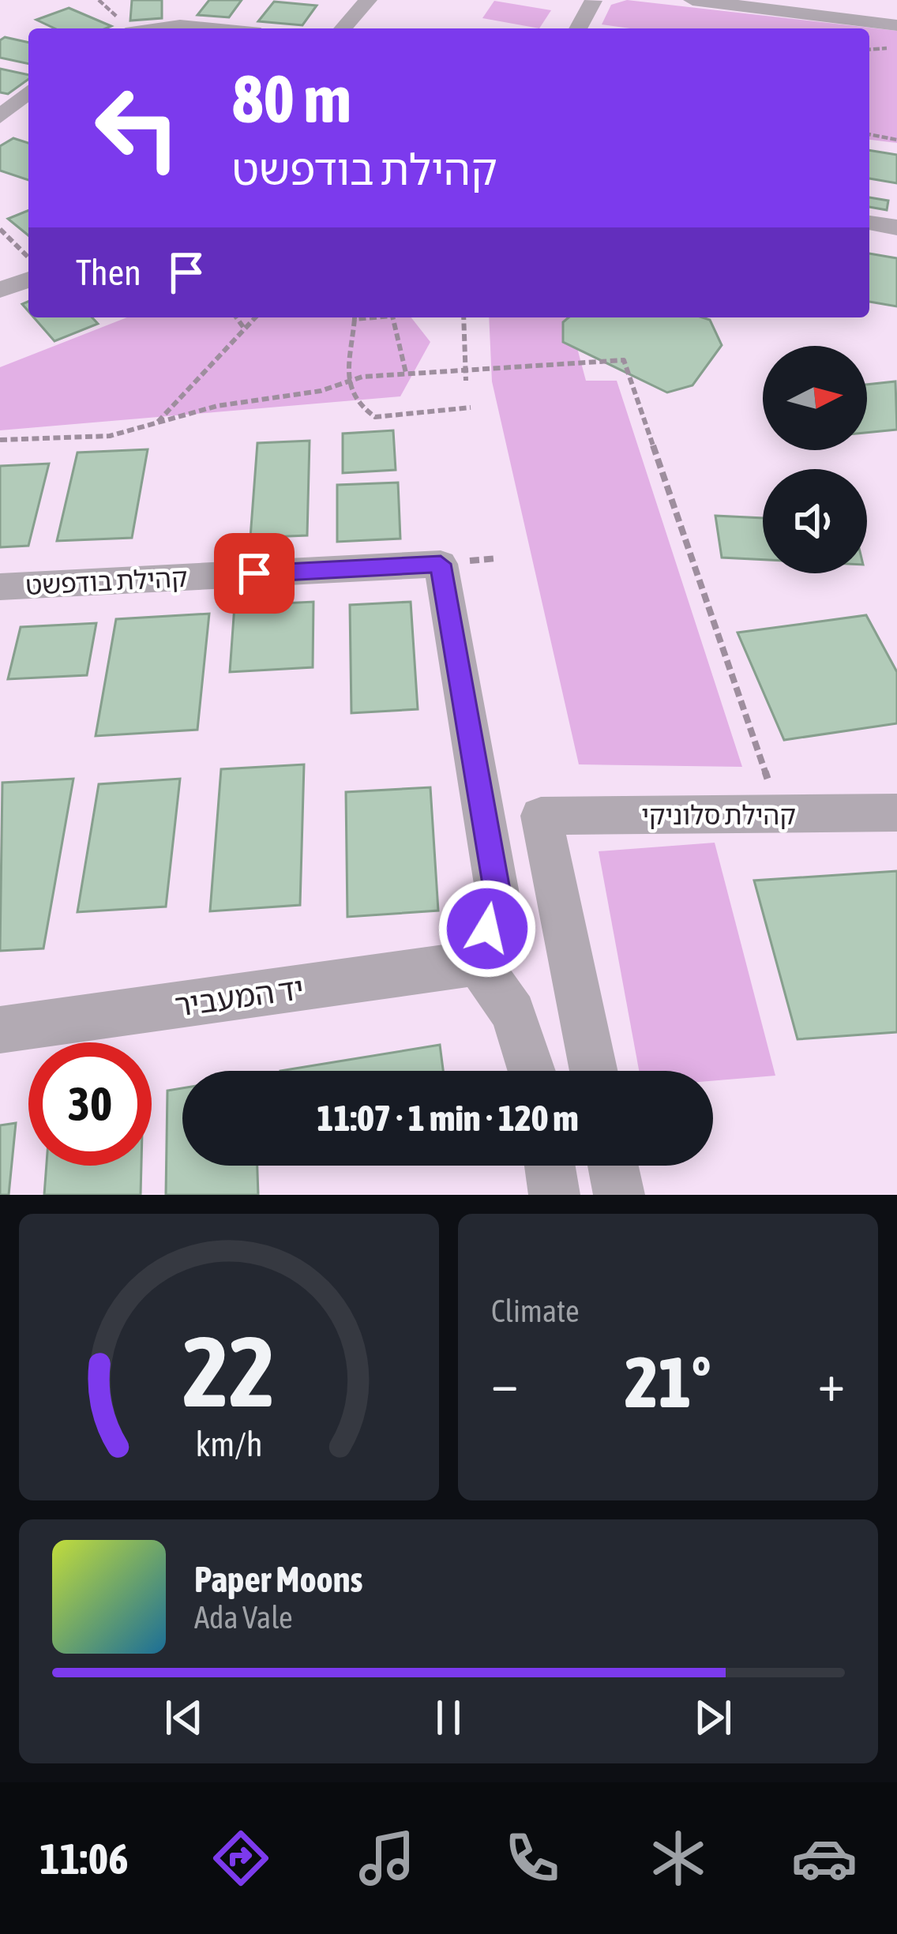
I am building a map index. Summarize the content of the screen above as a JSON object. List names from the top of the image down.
{
  "streets": {
    "street": ["קהילת בודפשט", "קהילת סלוניקי", "יד המעביר"]
  },
  "crossings": [
    ["קהילת בודפשט", "יד המעביר"]
  ],
  "north": "right",
  "page": {
    "turn": ["80 m", "קהילת בודפשט"],
    "then": "Then",
    "limit": "30",
    "trip": "11:07 · 1 min · 120 m",
    "tile": "Climate",
    "heat": ["−", "21°", "+"],
    "song": ["Paper Moons", "Ada Vale"],
    "tabs": "11:06",
    "gauge": ["22", "km/h"]
  }
}
